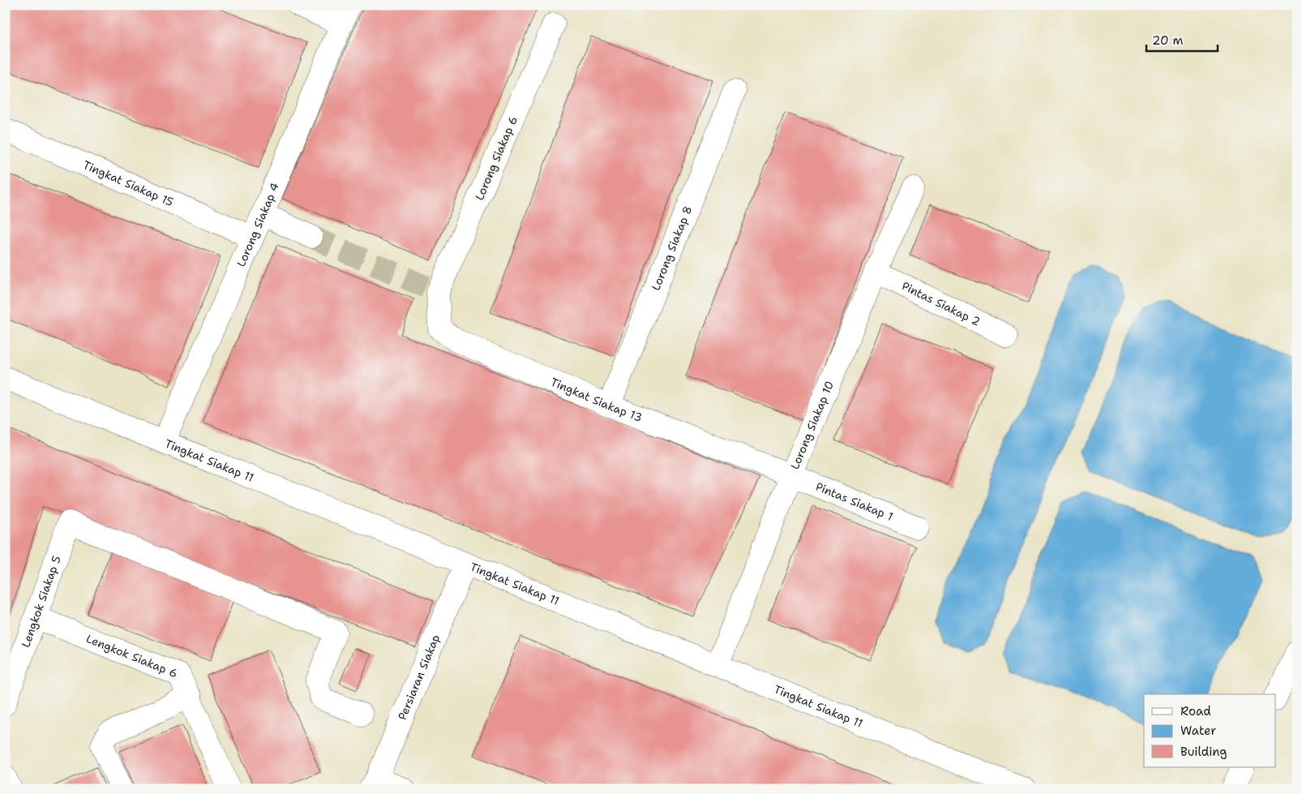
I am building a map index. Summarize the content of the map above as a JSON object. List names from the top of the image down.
{
  "streets": {
    "street": [
      "Lorong Siakap 6",
      "Tingkat Siakap 15",
      "Lorong Siakap 4",
      "Lorong Siakap 8",
      "Pintas Siakap 2",
      "Tingkat Siakap 13",
      "Lorong Siakap 10",
      "Tingkat Siakap 11",
      "Pintas Siakap 1",
      "Lengkok Siakap 5",
      "Lengkok Siakap 6",
      "Persiaran Siakap"
    ]
  },
  "crossings": [
    ["Lorong Siakap 6", "Tingkat Siakap 13"],
    ["Tingkat Siakap 15", "Lorong Siakap 4"],
    ["Lorong Siakap 4", "Tingkat Siakap 11"],
    ["Lorong Siakap 8", "Tingkat Siakap 13"],
    ["Pintas Siakap 2", "Lorong Siakap 10"],
    ["Tingkat Siakap 13", "Lorong Siakap 10"],
    ["Tingkat Siakap 13", "Pintas Siakap 1"],
    ["Lorong Siakap 10", "Tingkat Siakap 11"],
    ["Lorong Siakap 10", "Pintas Siakap 1"],
    ["Tingkat Siakap 11", "Persiaran Siakap"],
    ["Lengkok Siakap 5", "Lengkok Siakap 6"]
  ],
  "legend": ["Road", "Water", "Building"],
  "scale_bar": "20 m"
}
